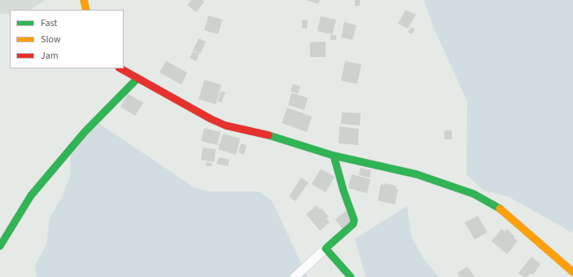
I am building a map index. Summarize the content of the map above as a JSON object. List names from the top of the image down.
{
  "legend": ["Fast", "Slow", "Jam"]
}
